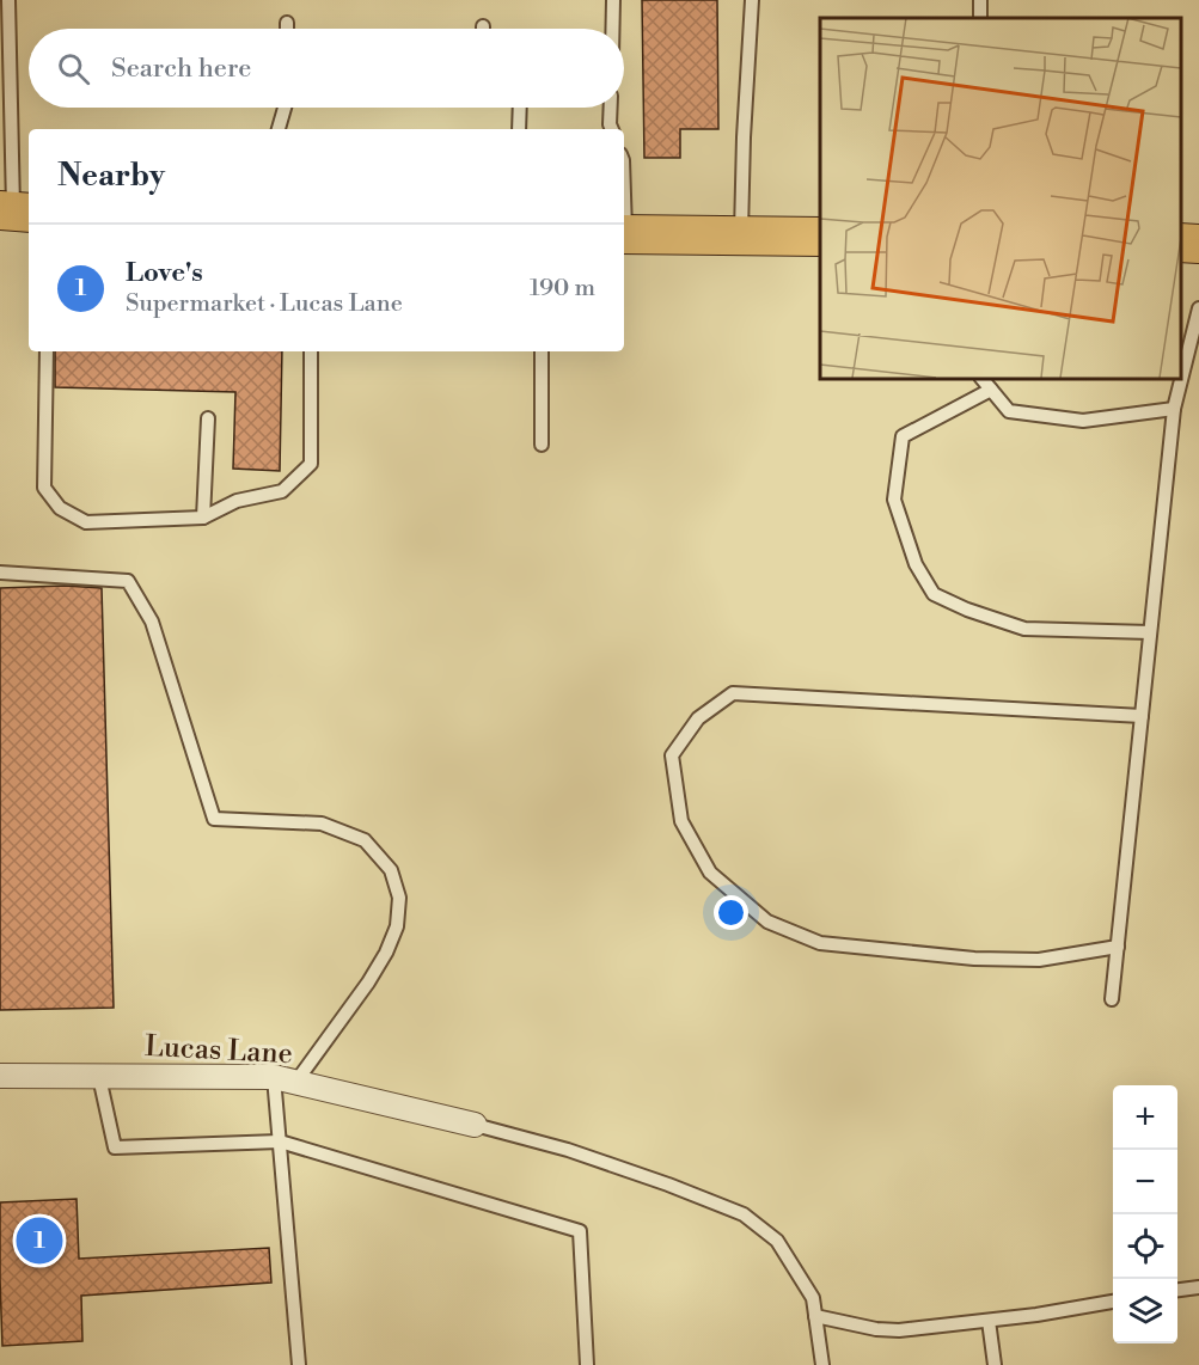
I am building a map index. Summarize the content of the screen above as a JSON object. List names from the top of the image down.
{
  "streets": {
    "street": ["Lucas Lane"]
  },
  "page": {
    "search": "Search here",
    "heading": "Nearby",
    "list": [
      {
        "mark": "1",
        "name": "Love's",
        "note": "Supermarket · Lucas Lane",
        "value": "190 m"
      }
    ],
    "map_buttons": ["+", "−"],
    "pins": "1"
  }
}
